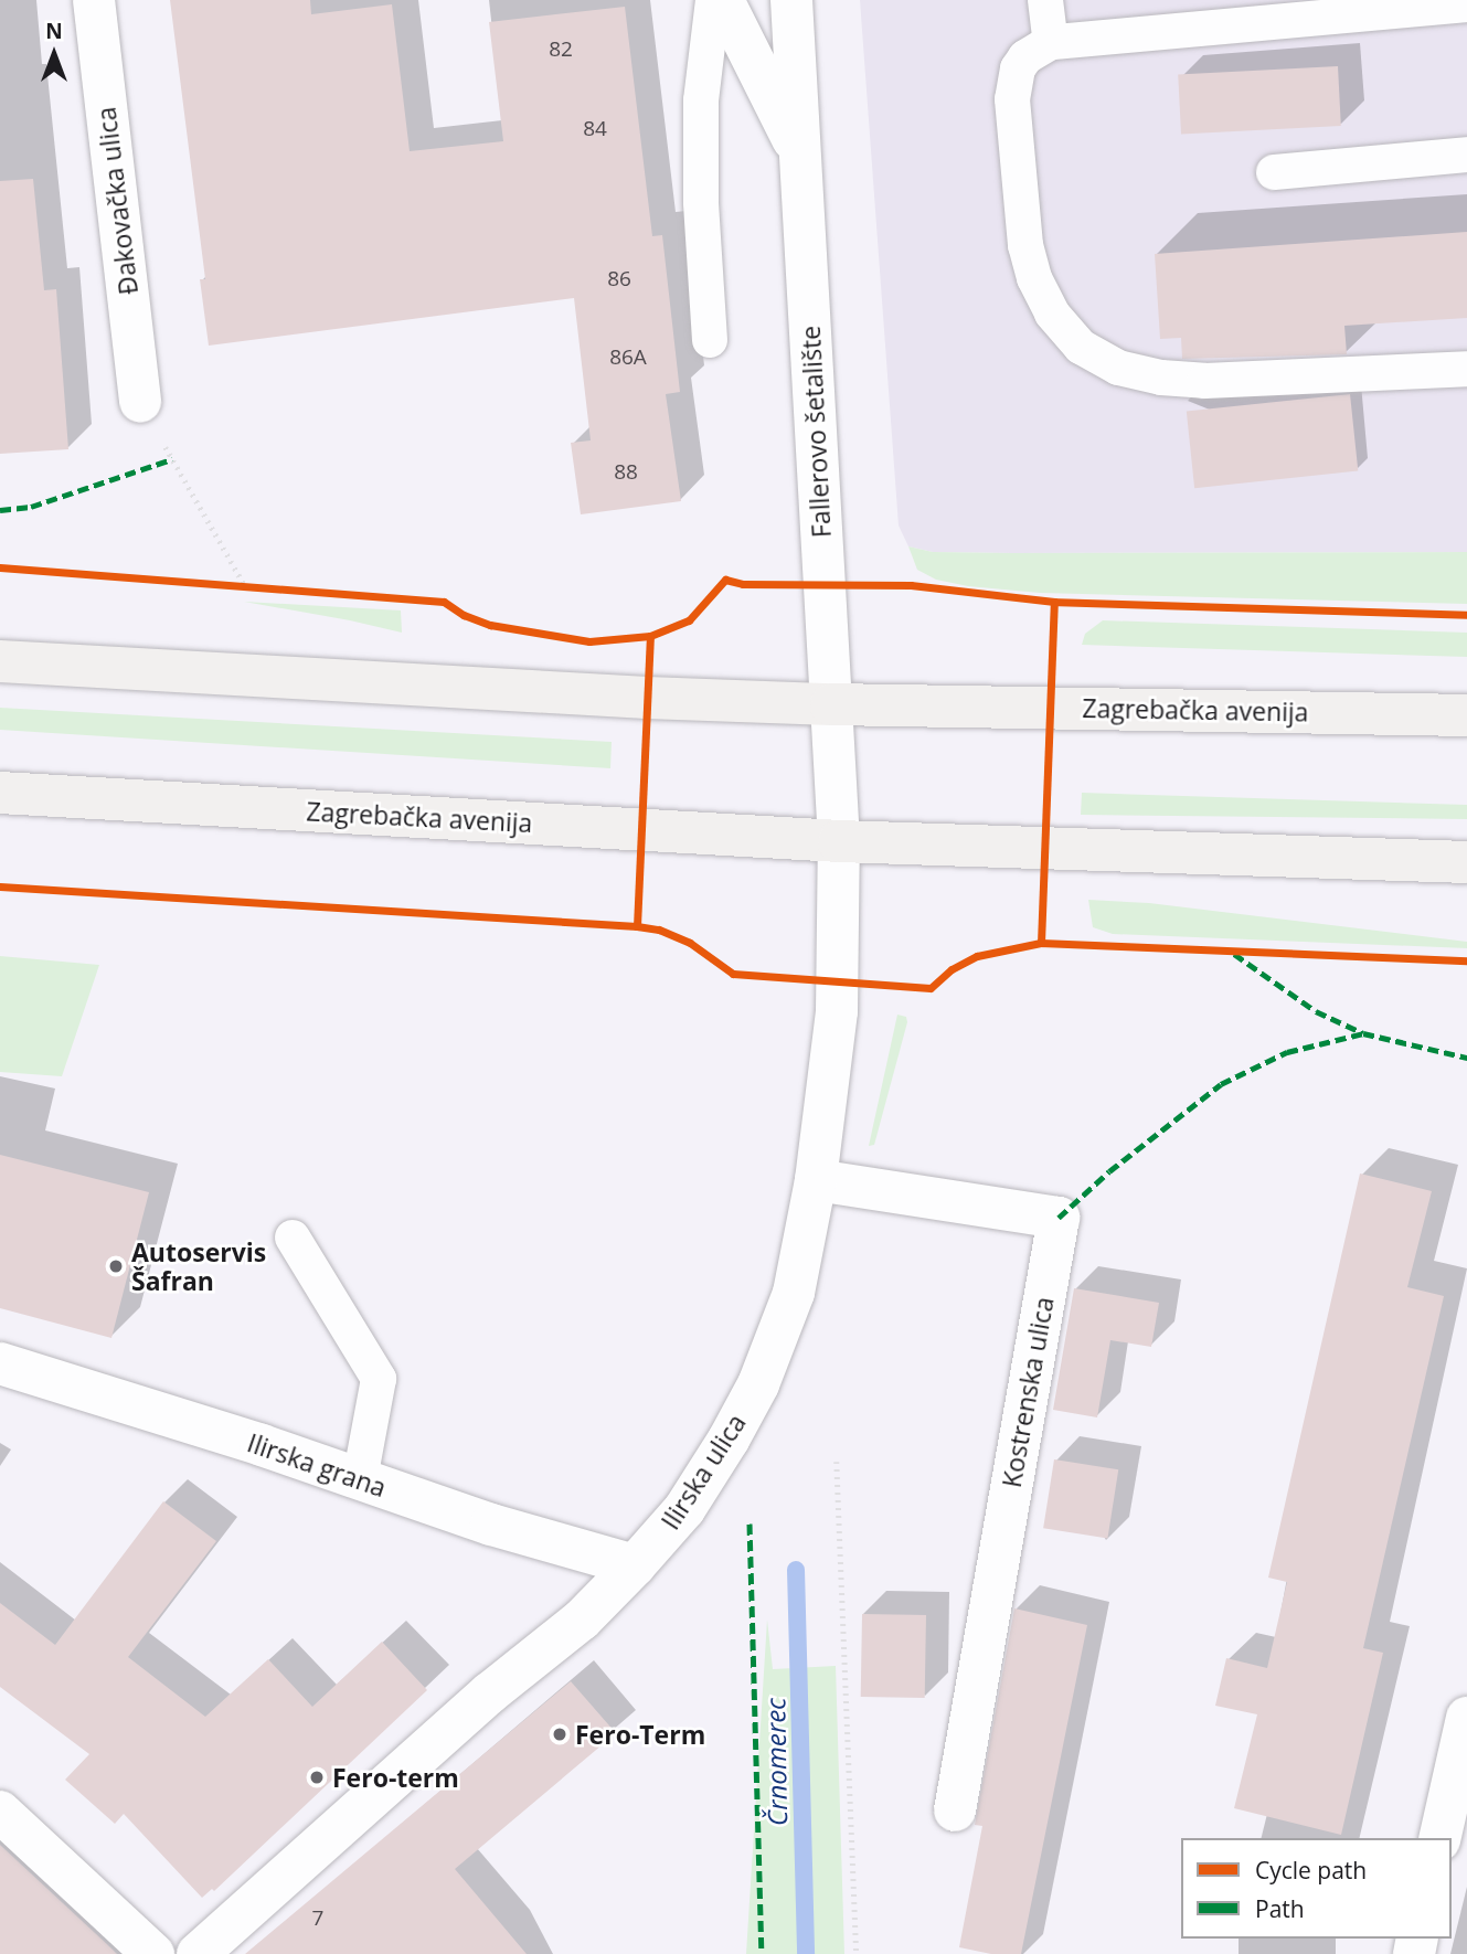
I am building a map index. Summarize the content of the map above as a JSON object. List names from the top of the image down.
{
  "streets": {
    "main road": ["Zagrebačka avenija"],
    "street": [
      "Đakovačka ulica",
      "Fallerovo šetalište",
      "Kostrenska ulica",
      "Ilirska grana",
      "Ilirska ulica"
    ]
  },
  "crossings": [
    ["Fallerovo šetalište", "Zagrebačka avenija"],
    ["Zagrebačka avenija", "Ilirska ulica"],
    ["Kostrenska ulica", "Ilirska ulica"],
    ["Ilirska grana", "Ilirska ulica"]
  ],
  "water": ["Črnomerec"],
  "places": ["Autoservis Šafran", "Fero-Term", "Fero-term"],
  "house_numbers": [
    "82",
    "84",
    "86",
    "86A",
    "88",
    "7"
  ],
  "legend": ["Cycle path", "Path"],
  "north": "top"
}
